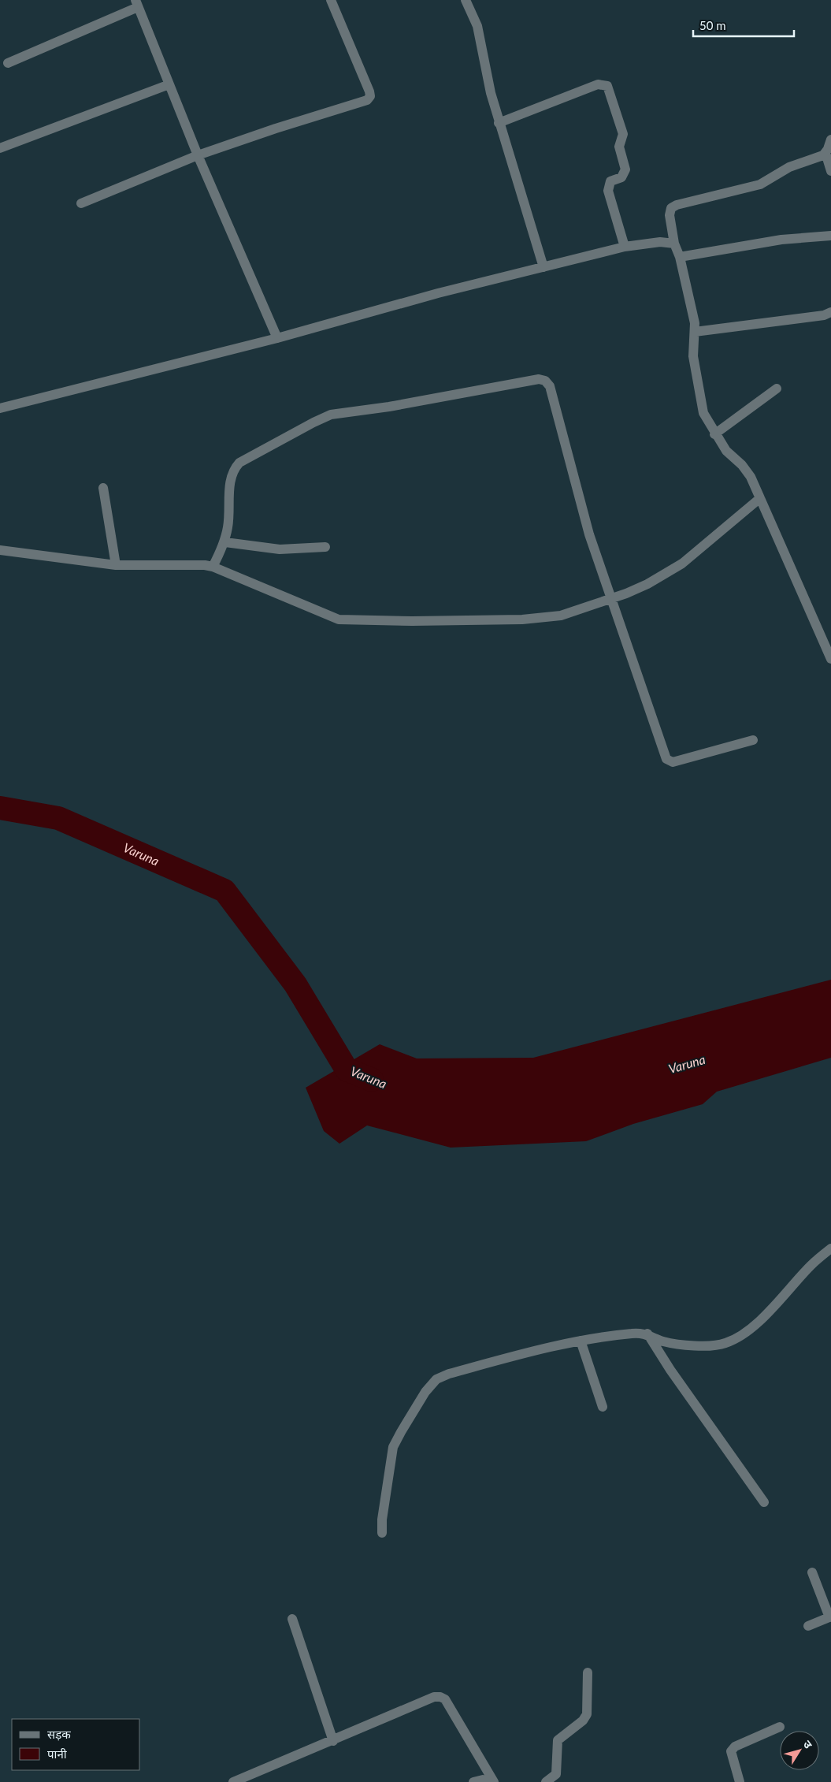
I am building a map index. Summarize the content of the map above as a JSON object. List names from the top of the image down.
{
  "water": ["Varuna"],
  "legend": ["सड़क", "पानी"],
  "scale_bar": "50 m",
  "north": "top right"
}
